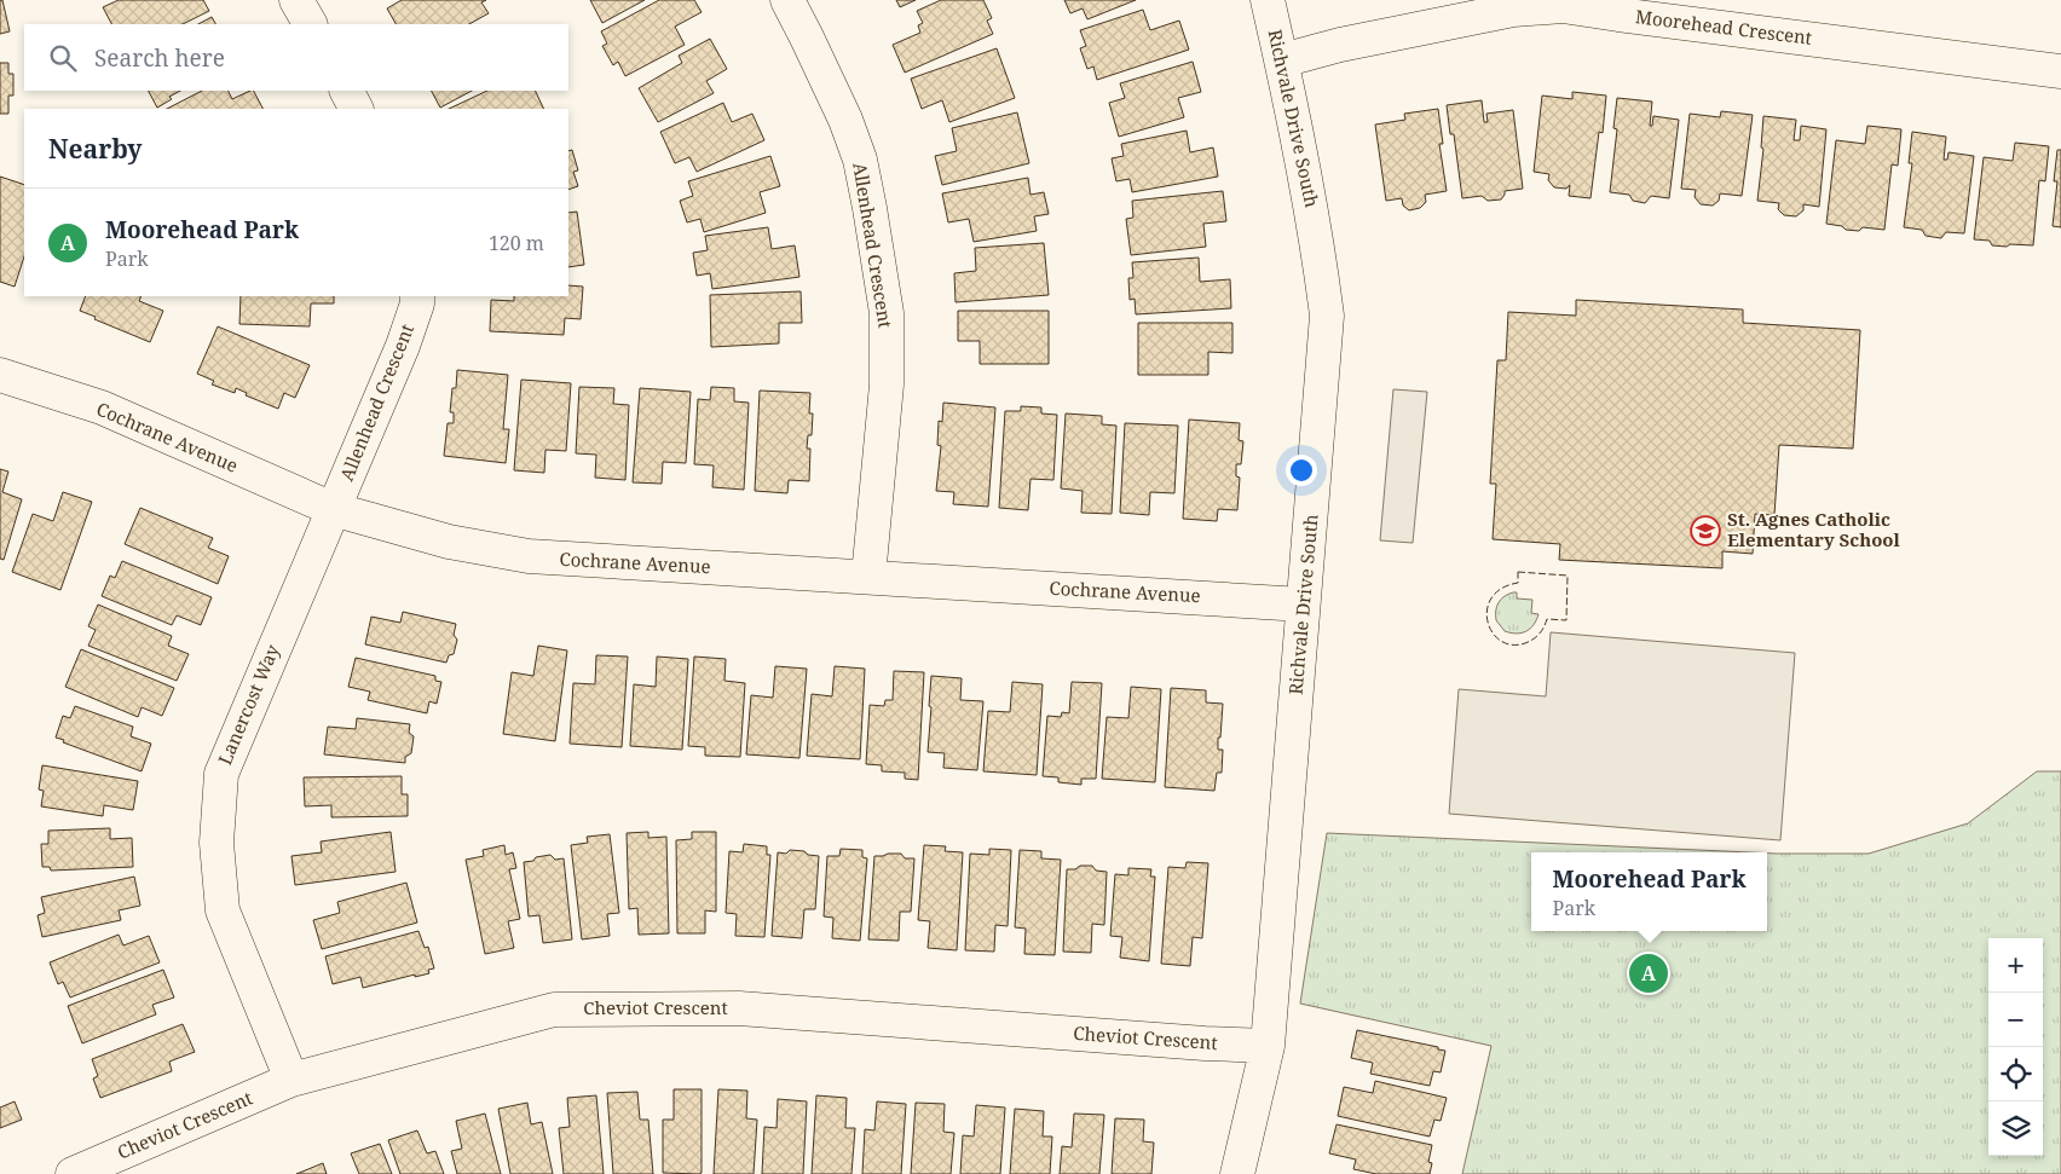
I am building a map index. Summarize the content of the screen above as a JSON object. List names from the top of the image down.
{
  "streets": {
    "street": [
      "Moorehead Crescent",
      "Richvale Drive South",
      "Allenhead Crescent",
      "Cochrane Avenue",
      "Lanercost Way",
      "Cheviot Crescent"
    ]
  },
  "crossings": [
    ["Moorehead Crescent", "Richvale Drive South"],
    ["Richvale Drive South", "Cochrane Avenue"],
    ["Richvale Drive South", "Cheviot Crescent"],
    ["Allenhead Crescent", "Cochrane Avenue"],
    ["Allenhead Crescent", "Lanercost Way"],
    ["Cochrane Avenue", "Lanercost Way"],
    ["Lanercost Way", "Cheviot Crescent"]
  ],
  "places": {
    "school or university": ["St. Agnes Catholic Elementary School"]
  },
  "page": {
    "search": "Search here",
    "heading": "Nearby",
    "list": [
      {
        "mark": "A",
        "name": "Moorehead Park",
        "note": "Park",
        "value": "120 m"
      }
    ],
    "popup": ["Moorehead Park", "Park"],
    "map_buttons": ["+", "−"],
    "pins": "A"
  }
}
